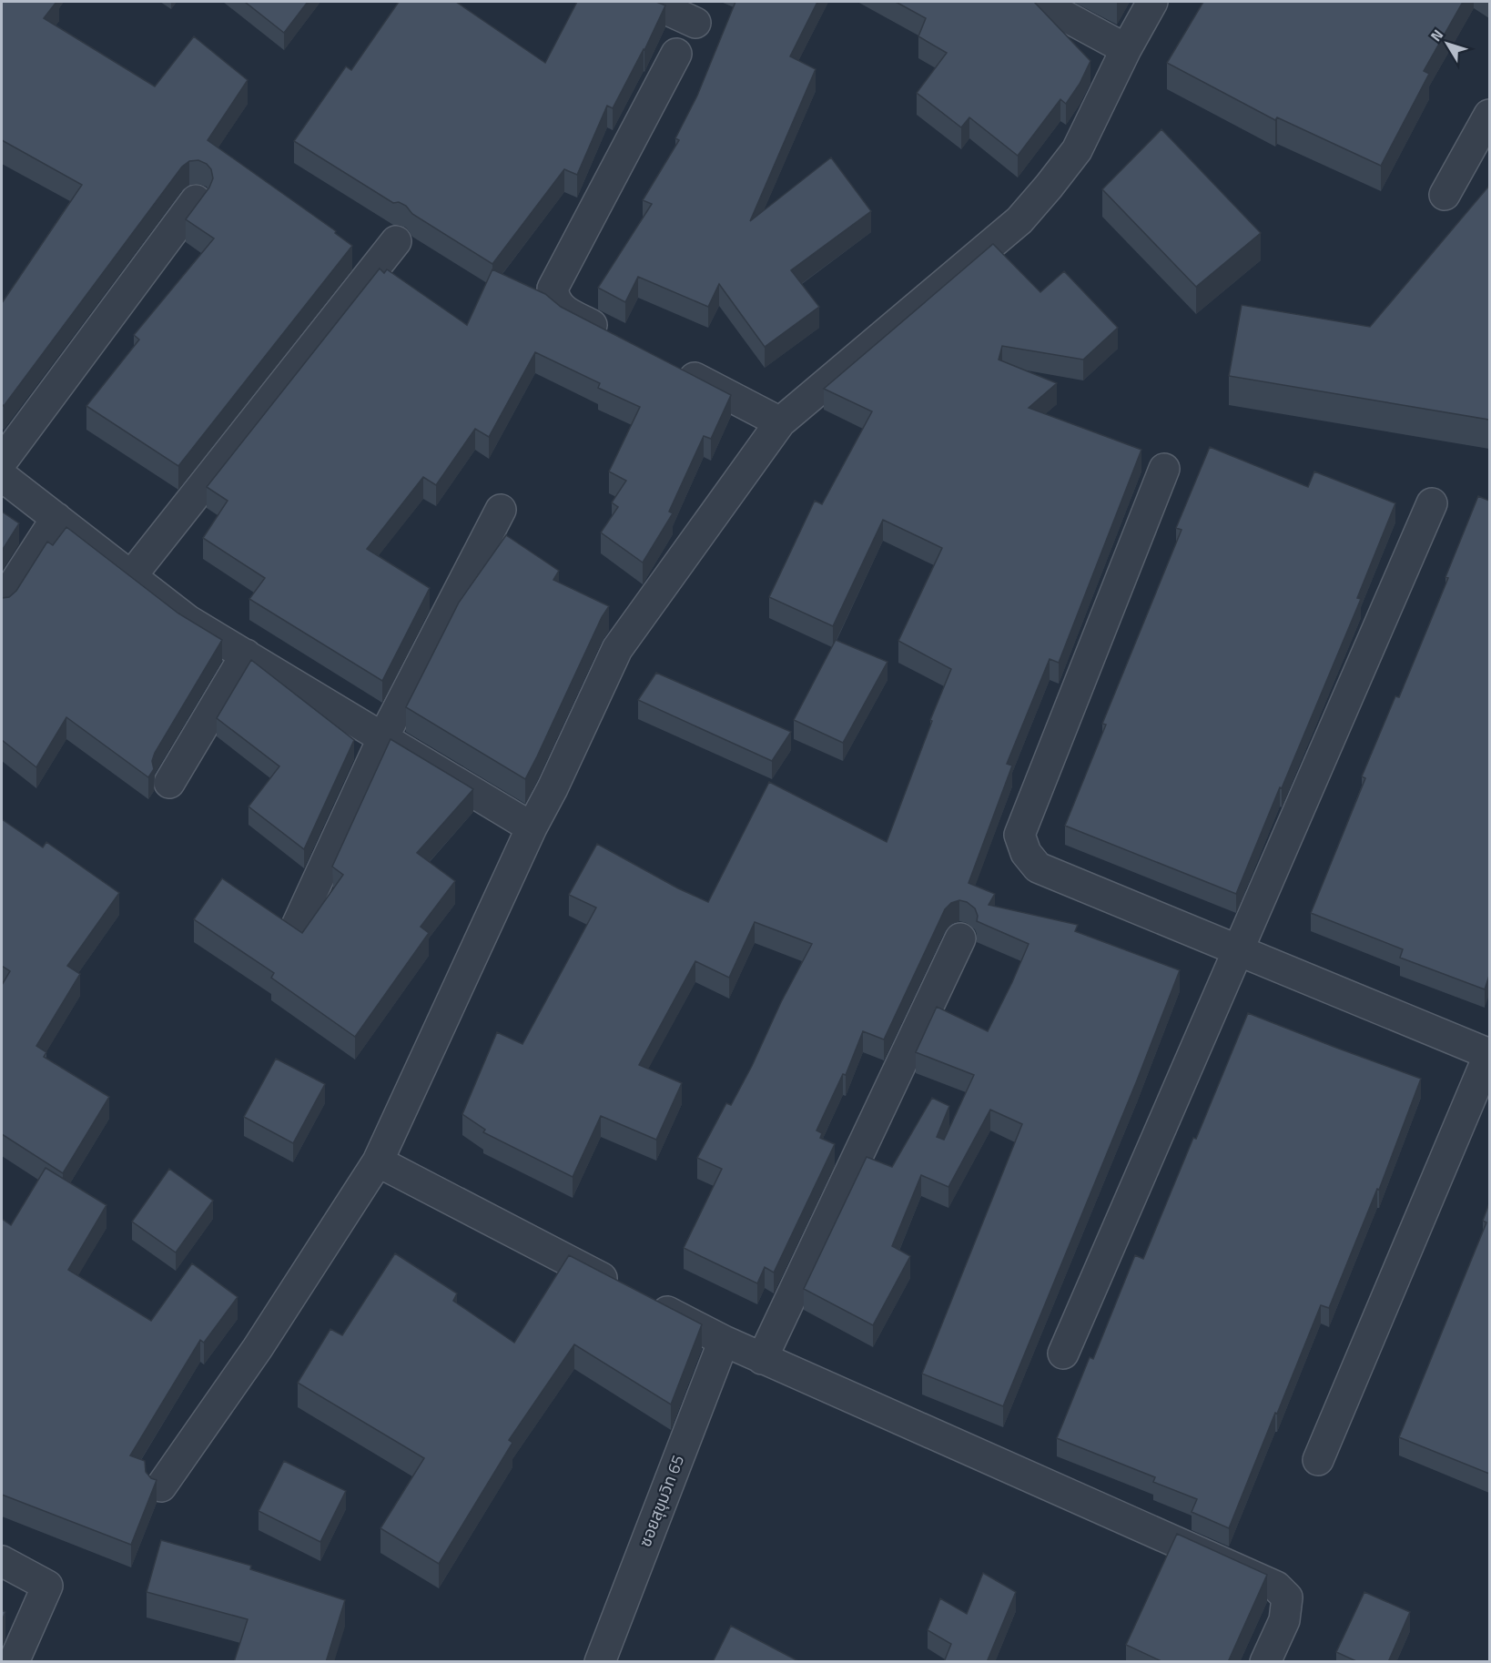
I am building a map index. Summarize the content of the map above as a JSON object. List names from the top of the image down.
{
  "streets": {
    "street": ["ซอยสุขุมวิท 65"]
  },
  "north": "top left"
}
